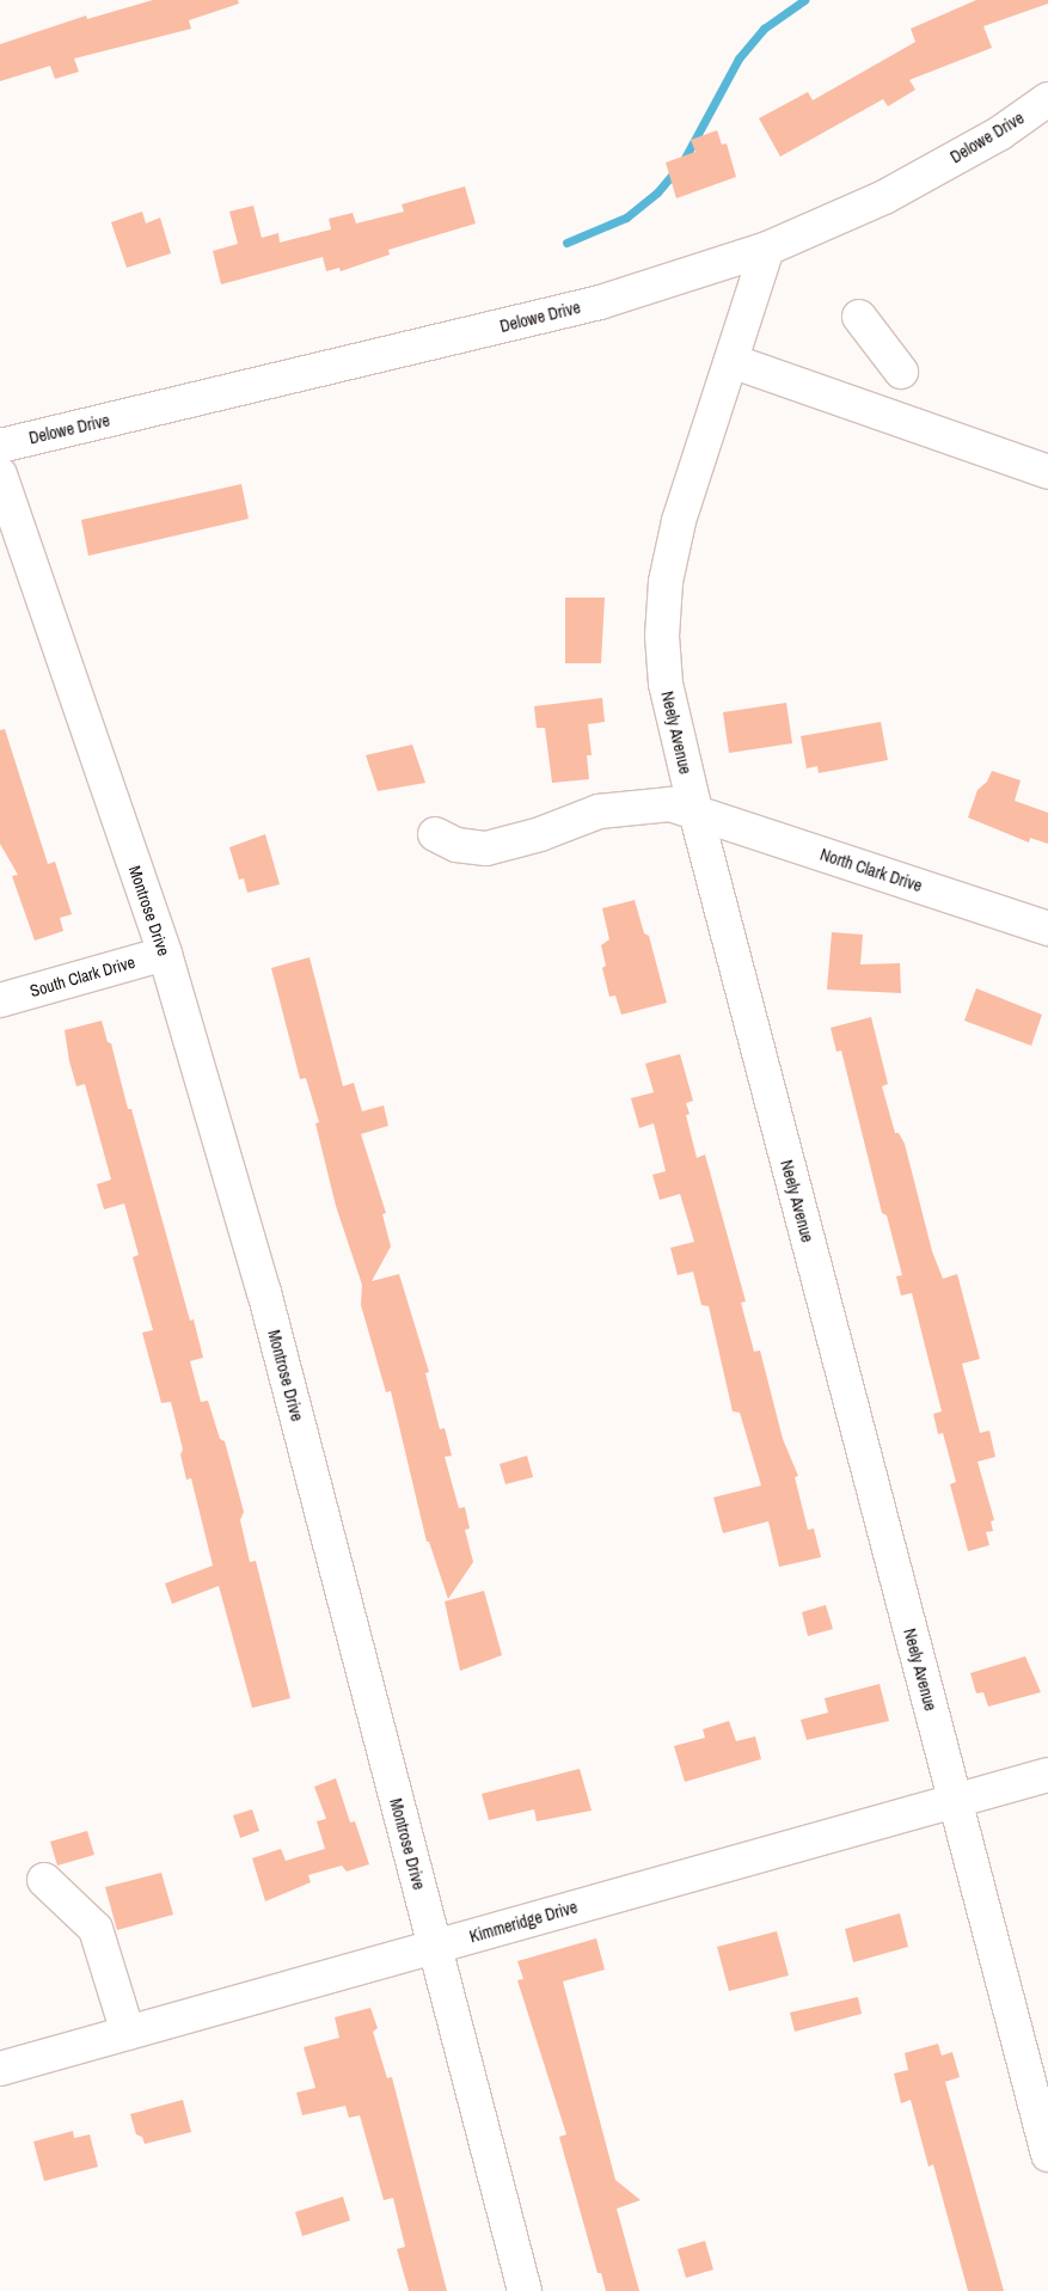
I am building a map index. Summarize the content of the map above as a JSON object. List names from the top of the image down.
{
  "streets": {
    "street": [
      "Delowe Drive",
      "Neely Avenue",
      "North Clark Drive",
      "Montrose Drive",
      "South Clark Drive",
      "Kimmeridge Drive"
    ]
  },
  "crossings": [
    ["Delowe Drive", "Neely Avenue"],
    ["Neely Avenue", "North Clark Drive"],
    ["Neely Avenue", "Kimmeridge Drive"],
    ["Montrose Drive", "South Clark Drive"],
    ["Montrose Drive", "Kimmeridge Drive"]
  ]
}
